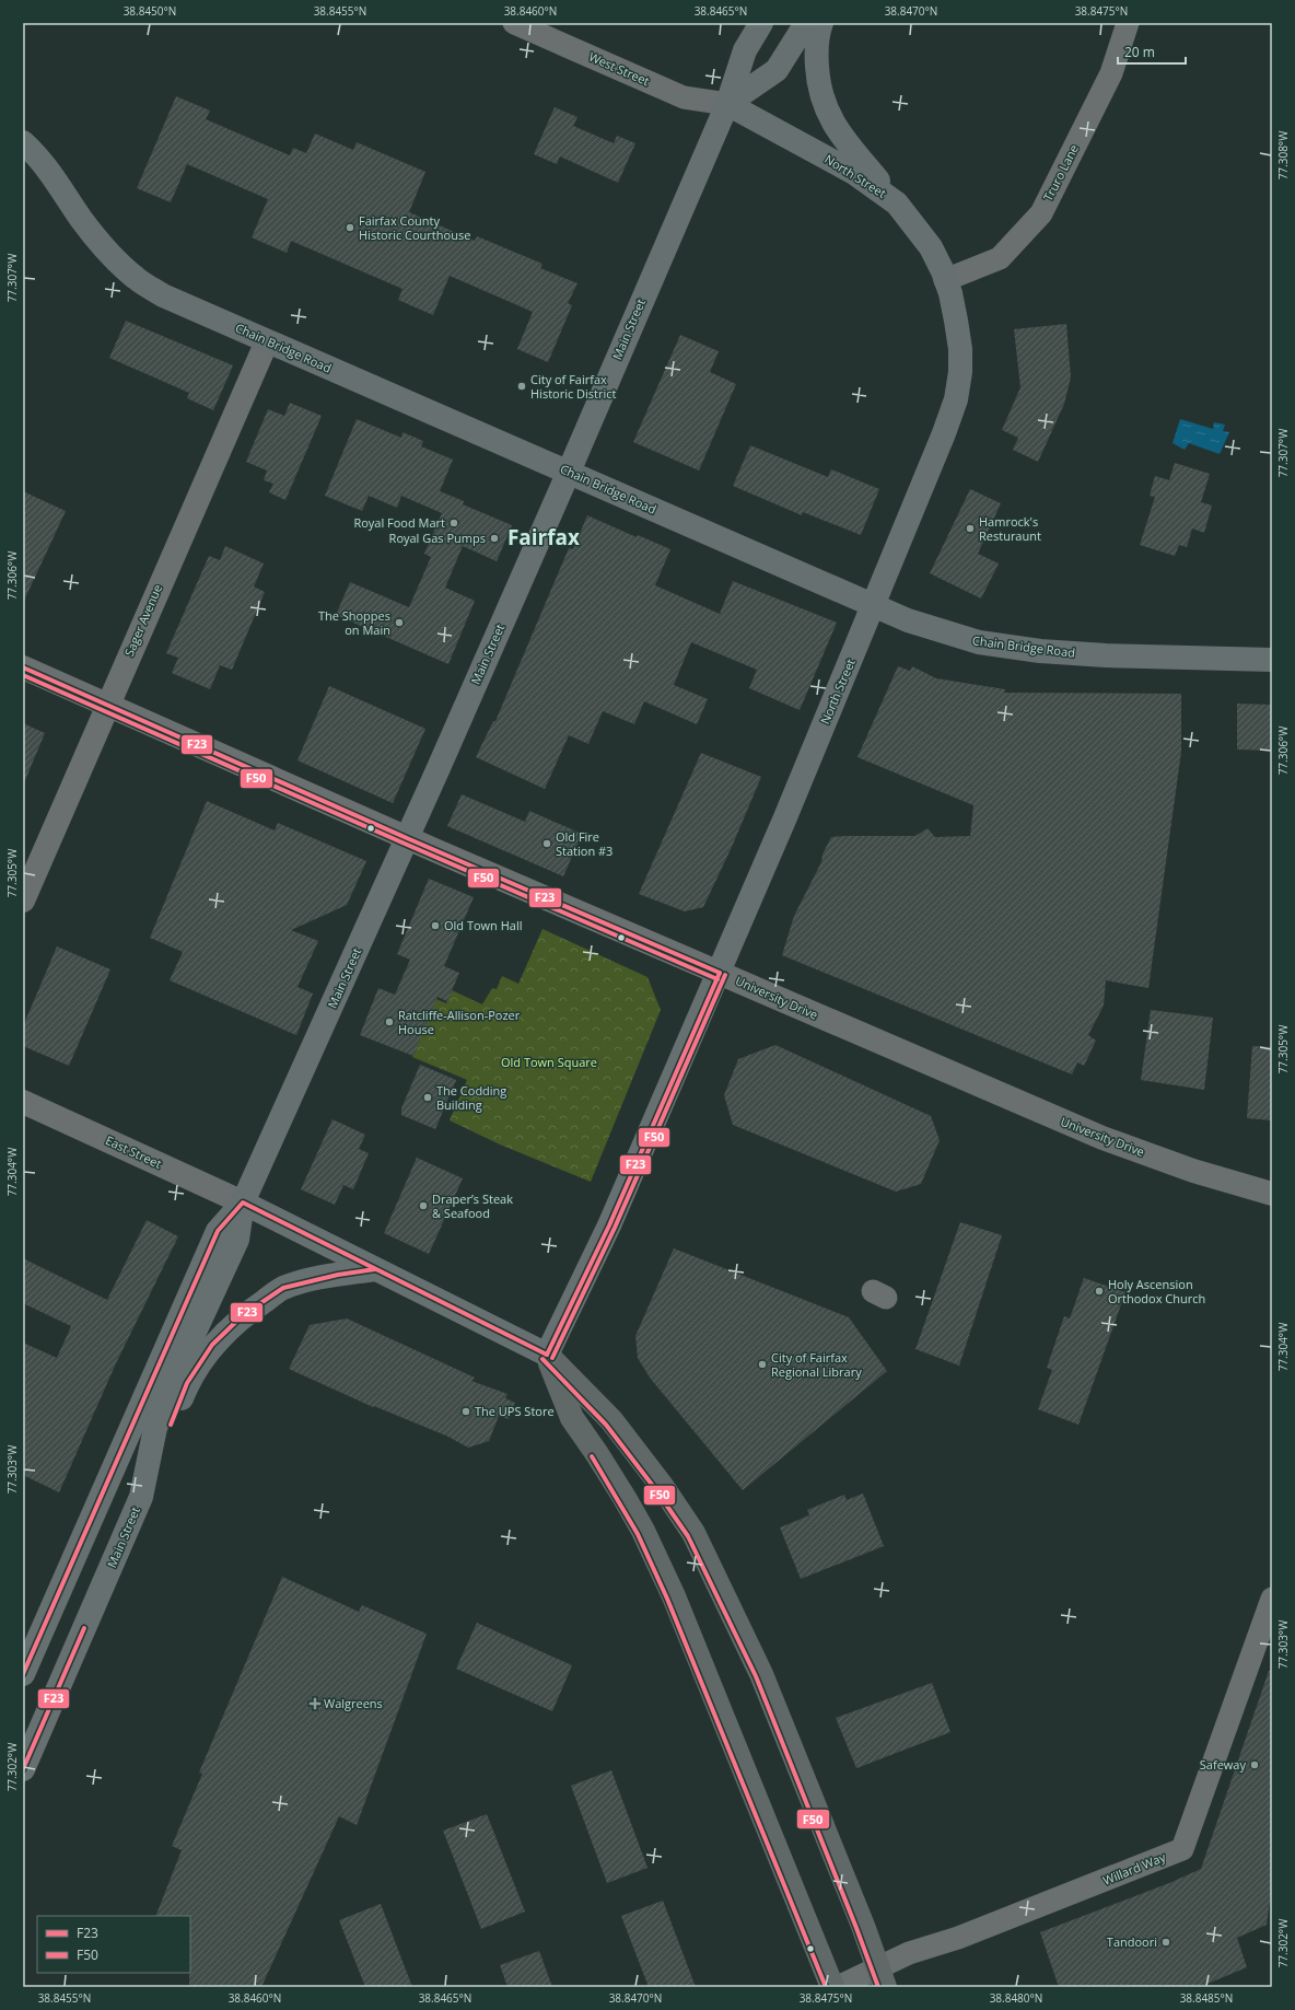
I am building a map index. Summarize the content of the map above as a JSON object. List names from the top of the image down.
{
  "streets": {
    "main road": ["North Street", "Main Street", "Chain Bridge Road"],
    "street": [
      "West Street",
      "Truro Lane",
      "Sager Avenue",
      "University Drive",
      "East Street",
      "Willard Way"
    ]
  },
  "crossings": [
    ["West Street", "North Street"],
    ["West Street", "Main Street"],
    ["Truro Lane", "North Street"],
    ["North Street", "Main Street"],
    ["North Street", "Chain Bridge Road"],
    ["North Street", "University Drive"],
    ["Main Street", "Chain Bridge Road"],
    ["Main Street", "University Drive"],
    ["Main Street", "East Street"],
    ["Chain Bridge Road", "Sager Avenue"],
    ["Sager Avenue", "University Drive"]
  ],
  "districts": ["Fairfax"],
  "parks": ["Old Town Square"],
  "places": {
    "other": [
      "Fairfax County Historic Courthouse",
      "City of Fairfax Historic District",
      "Royal Food Mart",
      "Hamrock's Resturaunt",
      "Royal Gas Pumps",
      "The Shoppes on Main",
      "Old Fire Station #3",
      "Old Town Hall",
      "Ratcliffe-Allison-Pozer House",
      "The Codding Building",
      "Draper’s Steak & Seafood",
      "Holy Ascension Orthodox Church",
      "City of Fairfax Regional Library",
      "The UPS Store",
      "Safeway",
      "Tandoori"
    ],
    "health": ["Walgreens"]
  },
  "lines": ["transit line F23", "transit line F50"],
  "legend": ["F23", "F50"],
  "scale_bar": "20 m",
  "coordinates": [
    "38.8450°N",
    "38.8455°N",
    "38.8460°N",
    "38.8465°N",
    "38.8470°N",
    "38.8475°N",
    "77.308°W",
    "77.307°W",
    "77.306°W",
    "77.305°W",
    "77.304°W",
    "77.303°W",
    "77.302°W",
    "38.8480°N",
    "38.8485°N"
  ]
}
